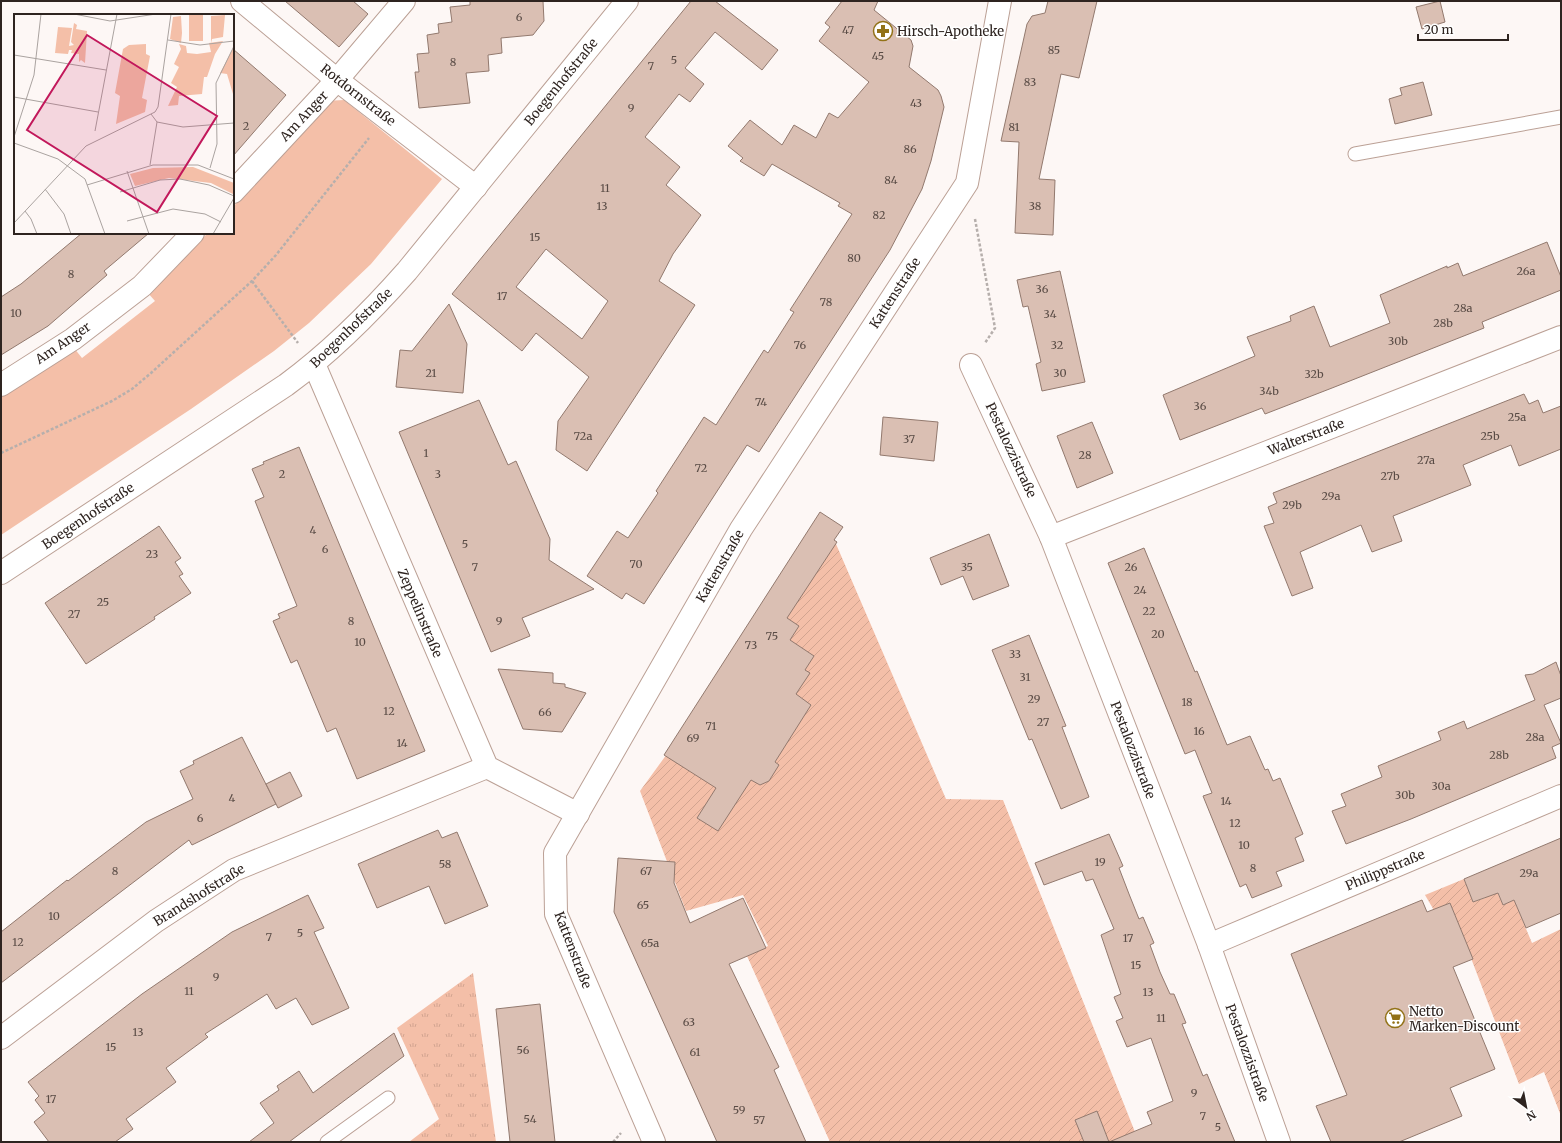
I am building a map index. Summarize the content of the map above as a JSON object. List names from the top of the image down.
{
  "streets": {
    "street": [
      "Boegenhofstraße",
      "Rotdornstraße",
      "Am Anger",
      "Kattenstraße",
      "Walterstraße",
      "Pestalozzistraße",
      "Zeppelinstraße",
      "Philippstraße",
      "Brandshofstraße"
    ]
  },
  "crossings": [
    ["Boegenhofstraße", "Rotdornstraße"],
    ["Boegenhofstraße", "Zeppelinstraße"],
    ["Rotdornstraße", "Am Anger"],
    ["Walterstraße", "Pestalozzistraße"],
    ["Pestalozzistraße", "Philippstraße"],
    ["Zeppelinstraße", "Brandshofstraße"]
  ],
  "places": {
    "pharmacy": ["Hirsch-Apotheke"],
    "supermarket": ["Netto Marken-Discount"]
  },
  "house_numbers": [
    "6",
    "47",
    "85",
    "45",
    "5",
    "8",
    "7",
    "83",
    "43",
    "9",
    "2",
    "81",
    "86",
    "84",
    "11",
    "13",
    "38",
    "82",
    "15",
    "80",
    "26a",
    "8",
    "36",
    "17",
    "78",
    "28a",
    "10",
    "34",
    "28b",
    "30b",
    "76",
    "32",
    "21",
    "30",
    "32b",
    "34b",
    "74",
    "36",
    "25a",
    "72a",
    "25b",
    "37",
    "1",
    "28",
    "27a",
    "72",
    "2",
    "3",
    "27b",
    "29a",
    "29b",
    "4",
    "5",
    "6",
    "23",
    "70",
    "7",
    "35",
    "26",
    "24",
    "25",
    "22",
    "27",
    "8",
    "9",
    "20",
    "75",
    "10",
    "73",
    "33",
    "31",
    "29",
    "18",
    "12",
    "66",
    "27",
    "71",
    "16",
    "28a",
    "69",
    "14",
    "28b",
    "30a",
    "30b",
    "4",
    "14",
    "6",
    "12",
    "10",
    "19",
    "58",
    "8",
    "8",
    "67",
    "29a",
    "65",
    "10",
    "5",
    "7",
    "17",
    "12",
    "65a",
    "15",
    "9",
    "11",
    "13",
    "11",
    "63",
    "13",
    "15",
    "56",
    "61",
    "9",
    "17",
    "59",
    "7",
    "54",
    "57",
    "5"
  ],
  "scale_bar": "20 m",
  "north": "bottom right"
}
